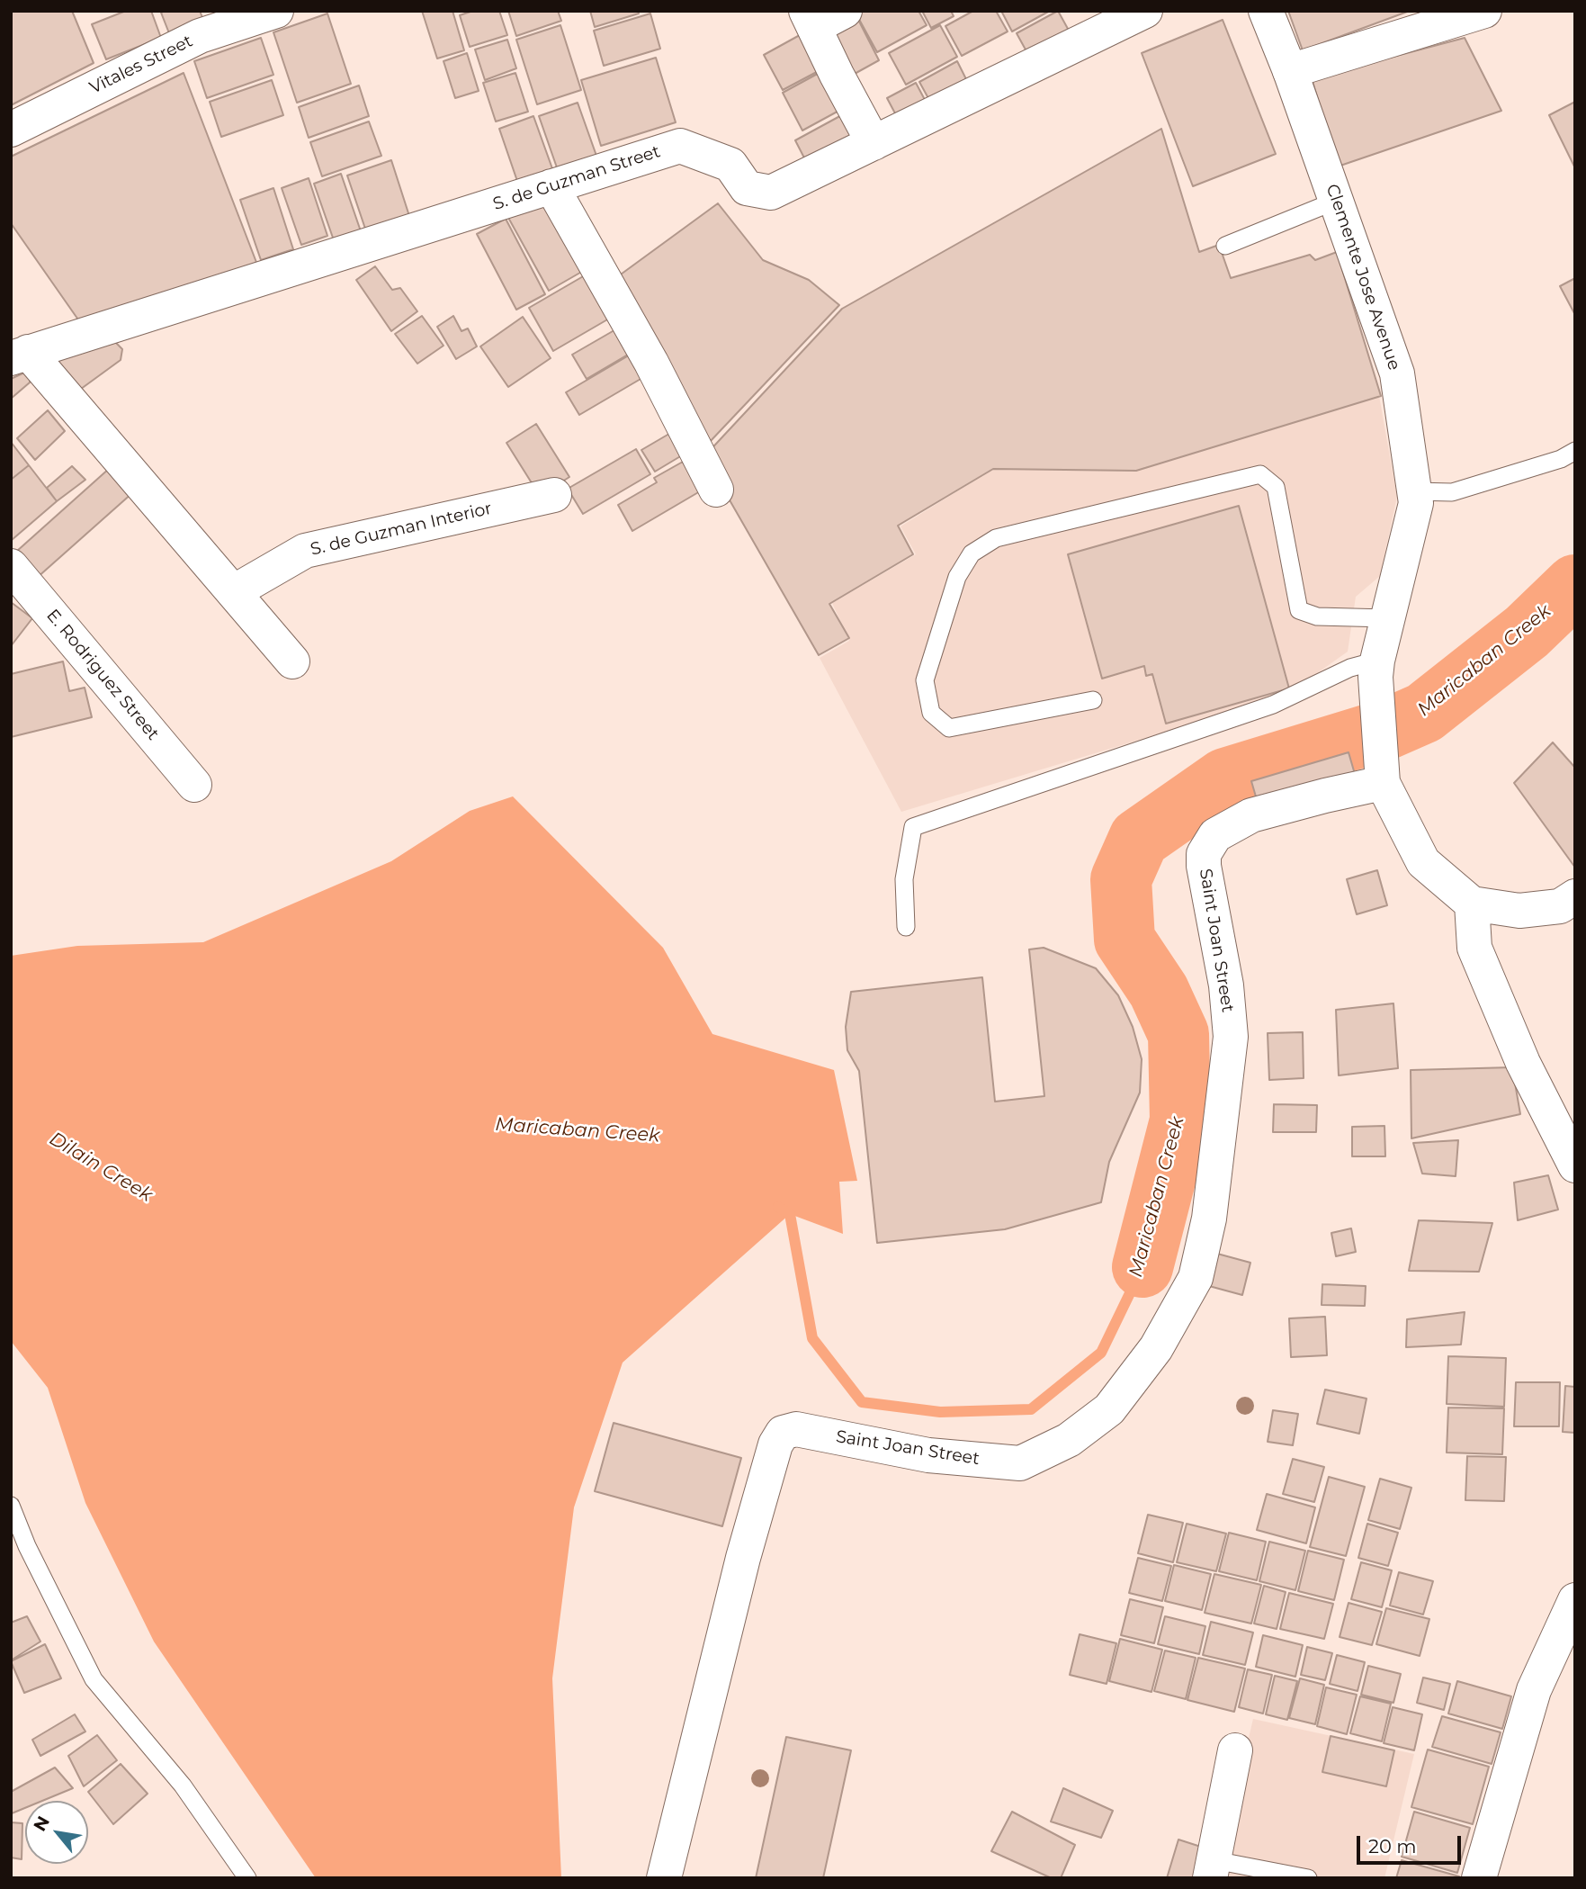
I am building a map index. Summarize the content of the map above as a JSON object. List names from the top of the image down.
{
  "streets": {
    "street": [
      "Vitales Street",
      "S. de Guzman Street",
      "Clemente Jose Avenue",
      "S. de Guzman Interior",
      "E. Rodriguez Street",
      "Saint Joan Street"
    ]
  },
  "crossings": [
    ["Clemente Jose Avenue", "Saint Joan Street"]
  ],
  "water": ["Maricaban Creek", "Dilain Creek"],
  "scale_bar": "20 m",
  "north": "top left"
}
